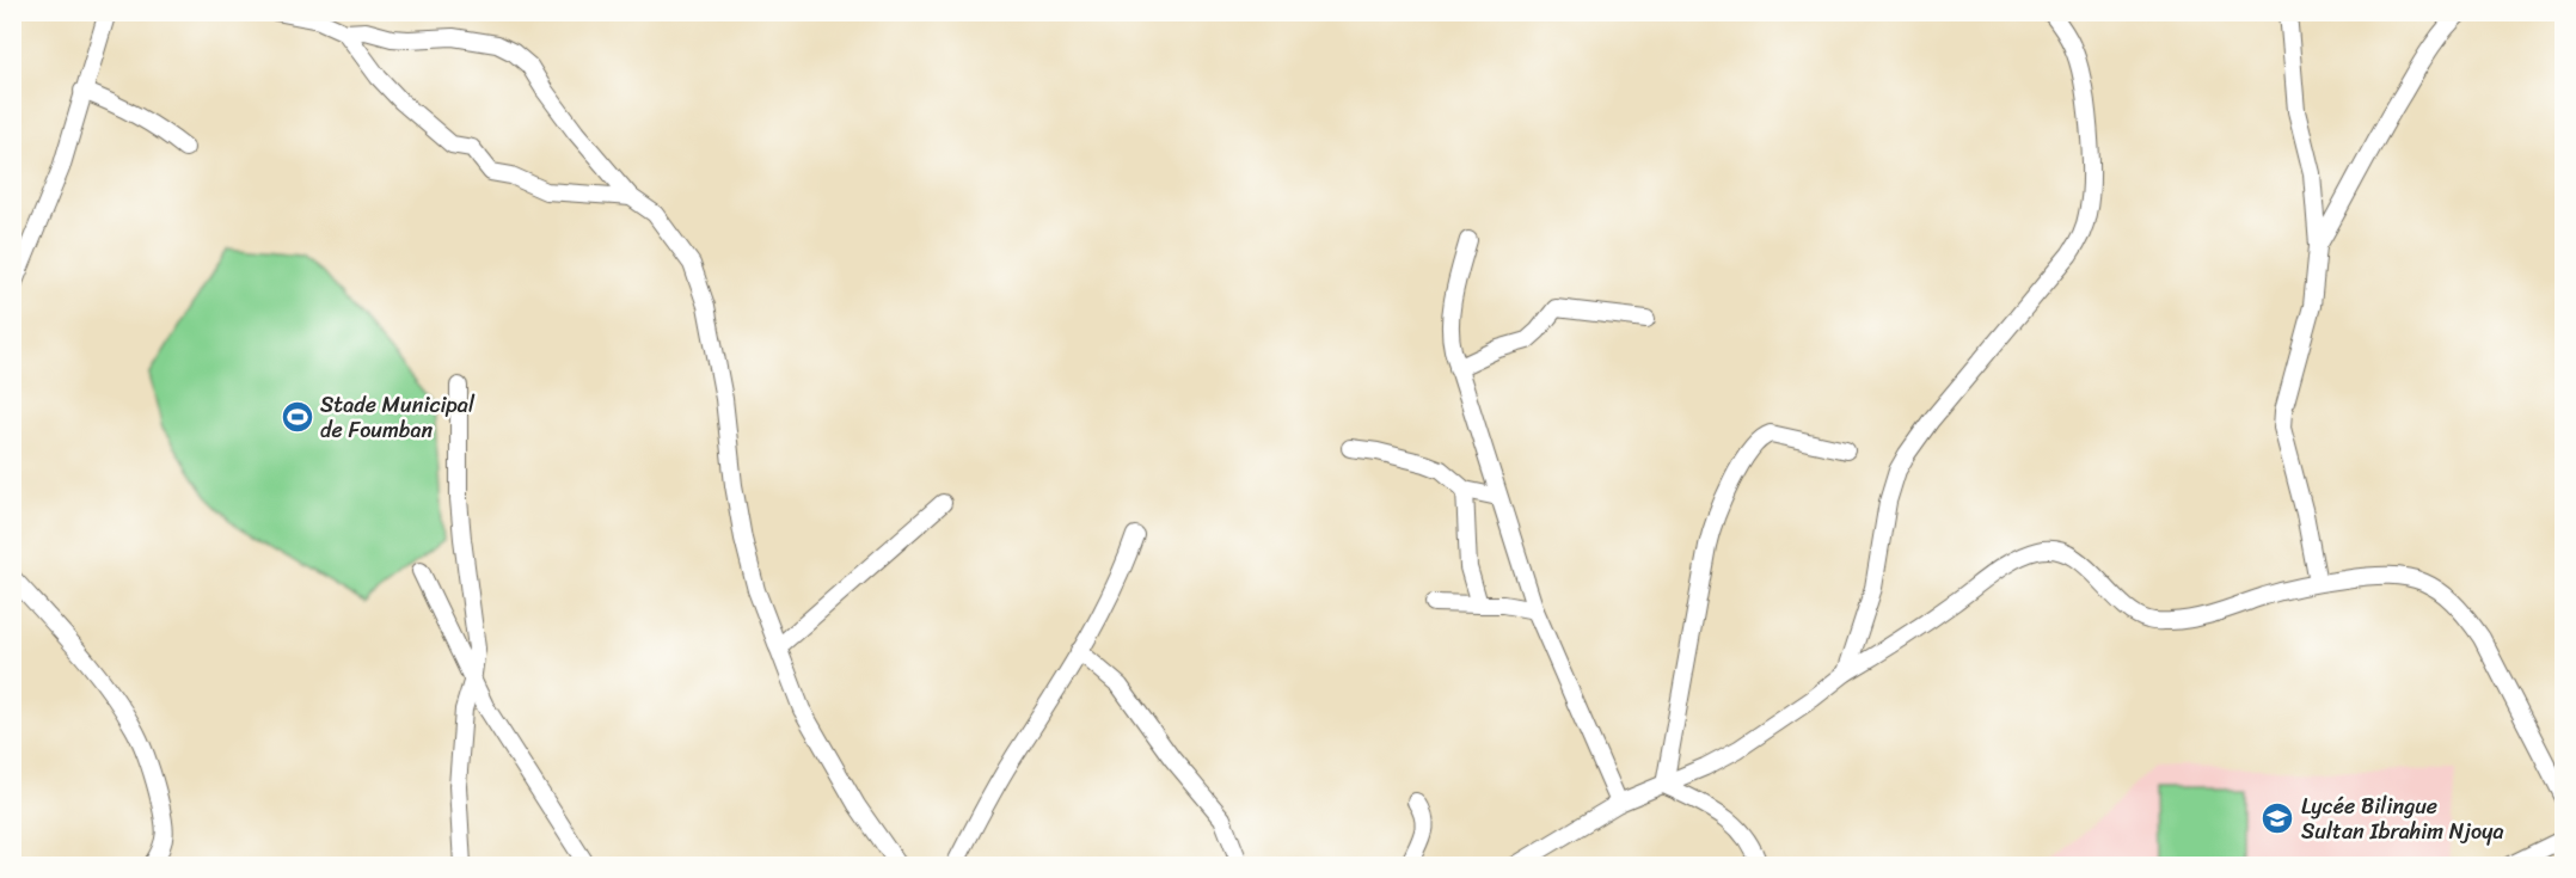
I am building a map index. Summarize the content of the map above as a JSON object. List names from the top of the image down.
{
  "places": {
    "sports": ["Stade Municipal de Foumban"],
    "school or university": ["Lycée Bilingue Sultan Ibrahim Njoya"]
  }
}
